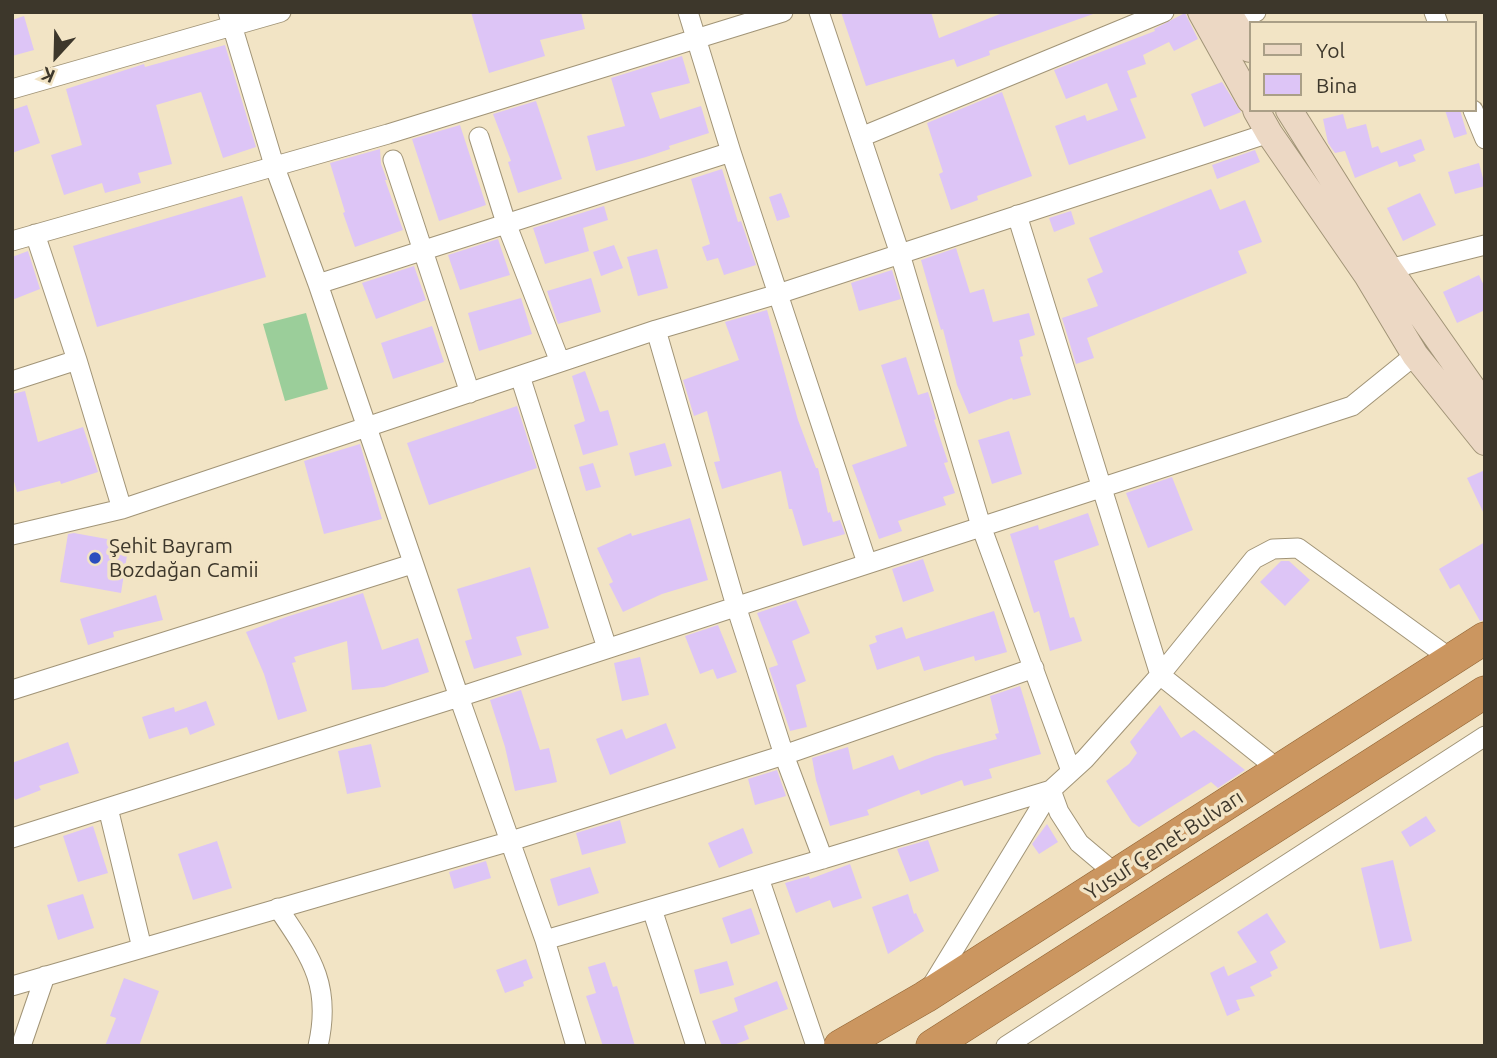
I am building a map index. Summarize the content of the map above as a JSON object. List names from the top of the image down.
{
  "streets": {
    "highway": ["Yusuf Çenet Bulvarı"]
  },
  "places": ["Şehit Bayram Bozdağan Camii"],
  "legend": ["Yol", "Bina"],
  "north": "bottom"
}
